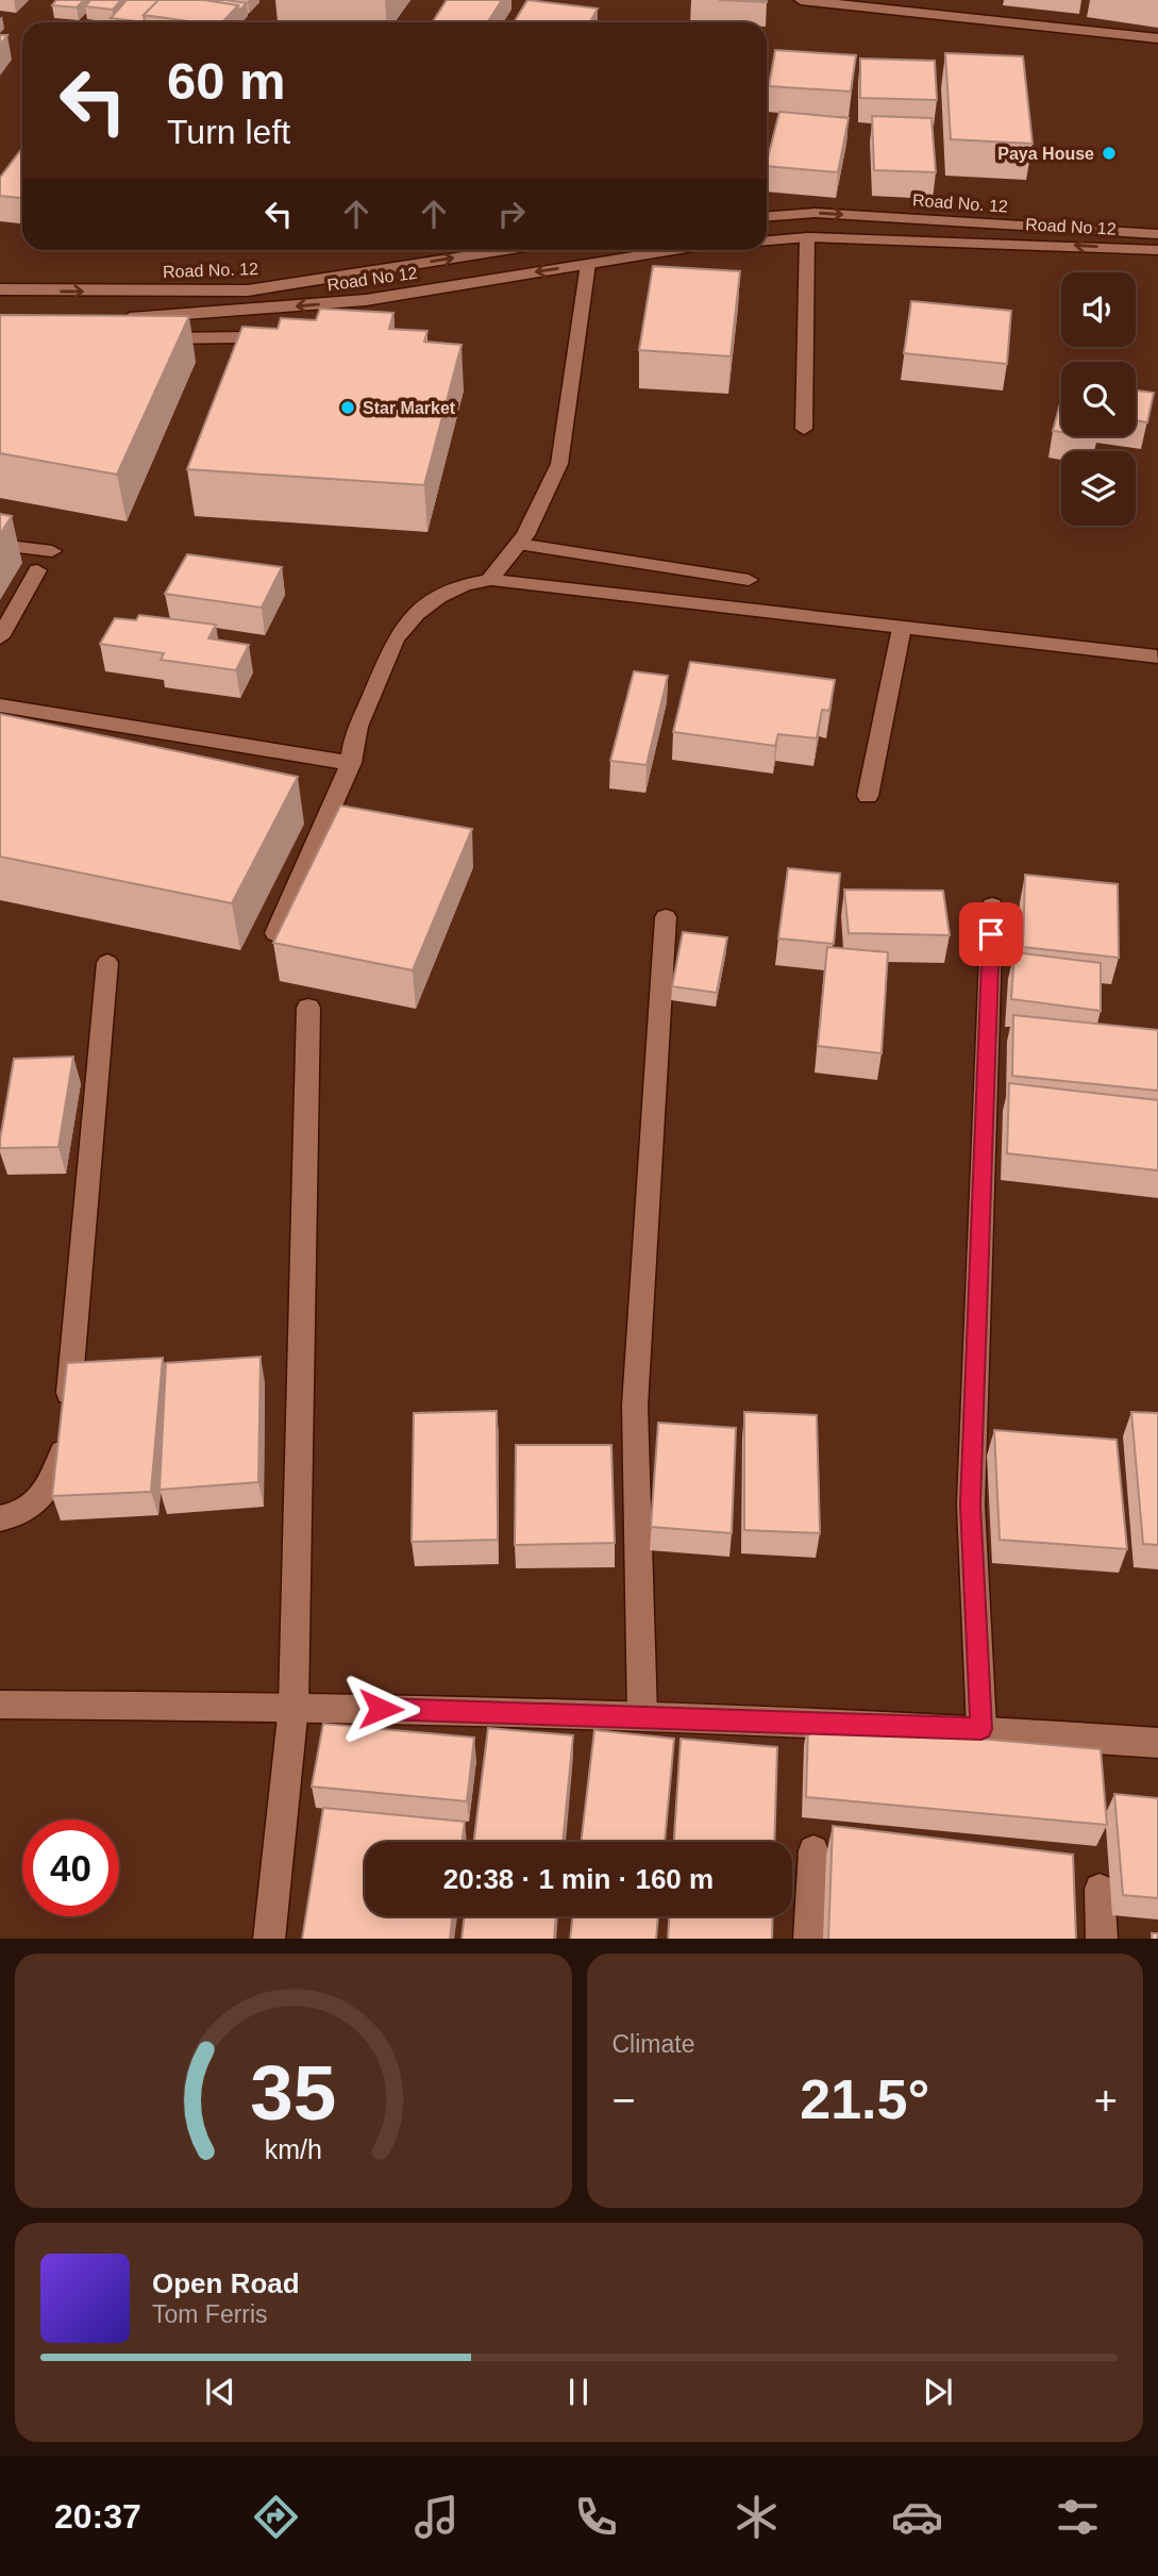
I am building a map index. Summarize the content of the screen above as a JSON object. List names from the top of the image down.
{
  "streets": {
    "street": ["Road No. 12", "Road No 12"]
  },
  "one_way": ["Road No. 12", "Road No 12"],
  "places": ["Paya House", "Star Market"],
  "page": {
    "turn": ["60 m", "Turn left"],
    "limit": "40",
    "trip": "20:38 · 1 min · 160 m",
    "tile": "Climate",
    "heat": ["−", "21.5°", "+"],
    "song": ["Open Road", "Tom Ferris"],
    "tabs": "20:37",
    "gauge": ["35", "km/h"]
  }
}
